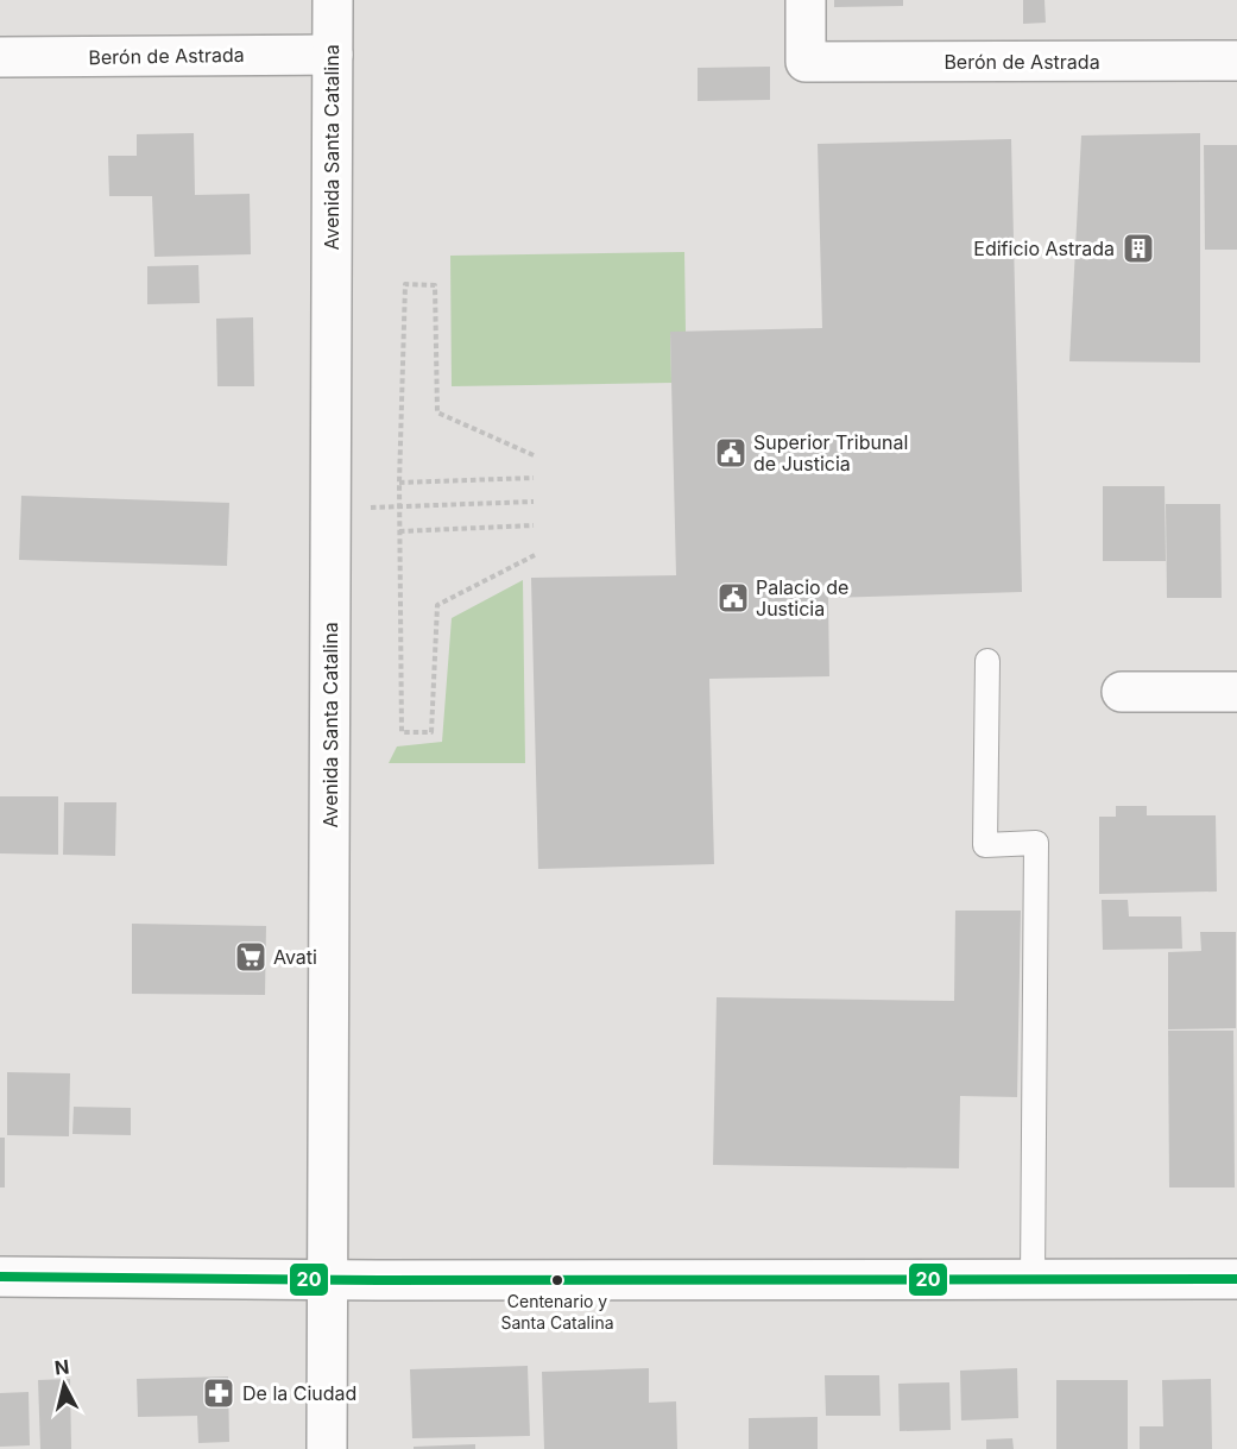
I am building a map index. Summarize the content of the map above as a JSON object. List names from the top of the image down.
{
  "streets": {
    "main road": ["Berón de Astrada", "Avenida Santa Catalina"]
  },
  "crossings": [
    ["Berón de Astrada", "Avenida Santa Catalina"]
  ],
  "places": {
    "building": ["Edificio Astrada"],
    "public building": ["Superior Tribunal de Justicia", "Palacio de Justicia"],
    "supermarket": ["Avati"],
    "other": ["Centenario y Santa Catalina"],
    "pharmacy": ["De la Ciudad"]
  },
  "lines": ["transit line 20"],
  "north": "top"
}
